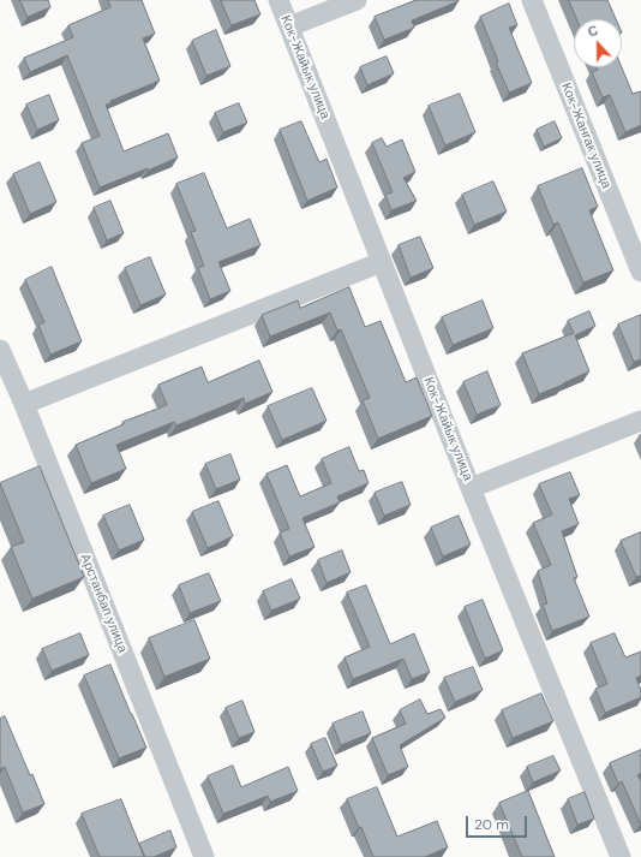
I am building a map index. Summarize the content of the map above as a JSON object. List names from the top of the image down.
{
  "streets": {
    "street": ["Кок-Жайык улица", "Кок-Жангак улица", "Арстанбап улица"]
  },
  "scale_bar": "20 m",
  "north": "top"
}
